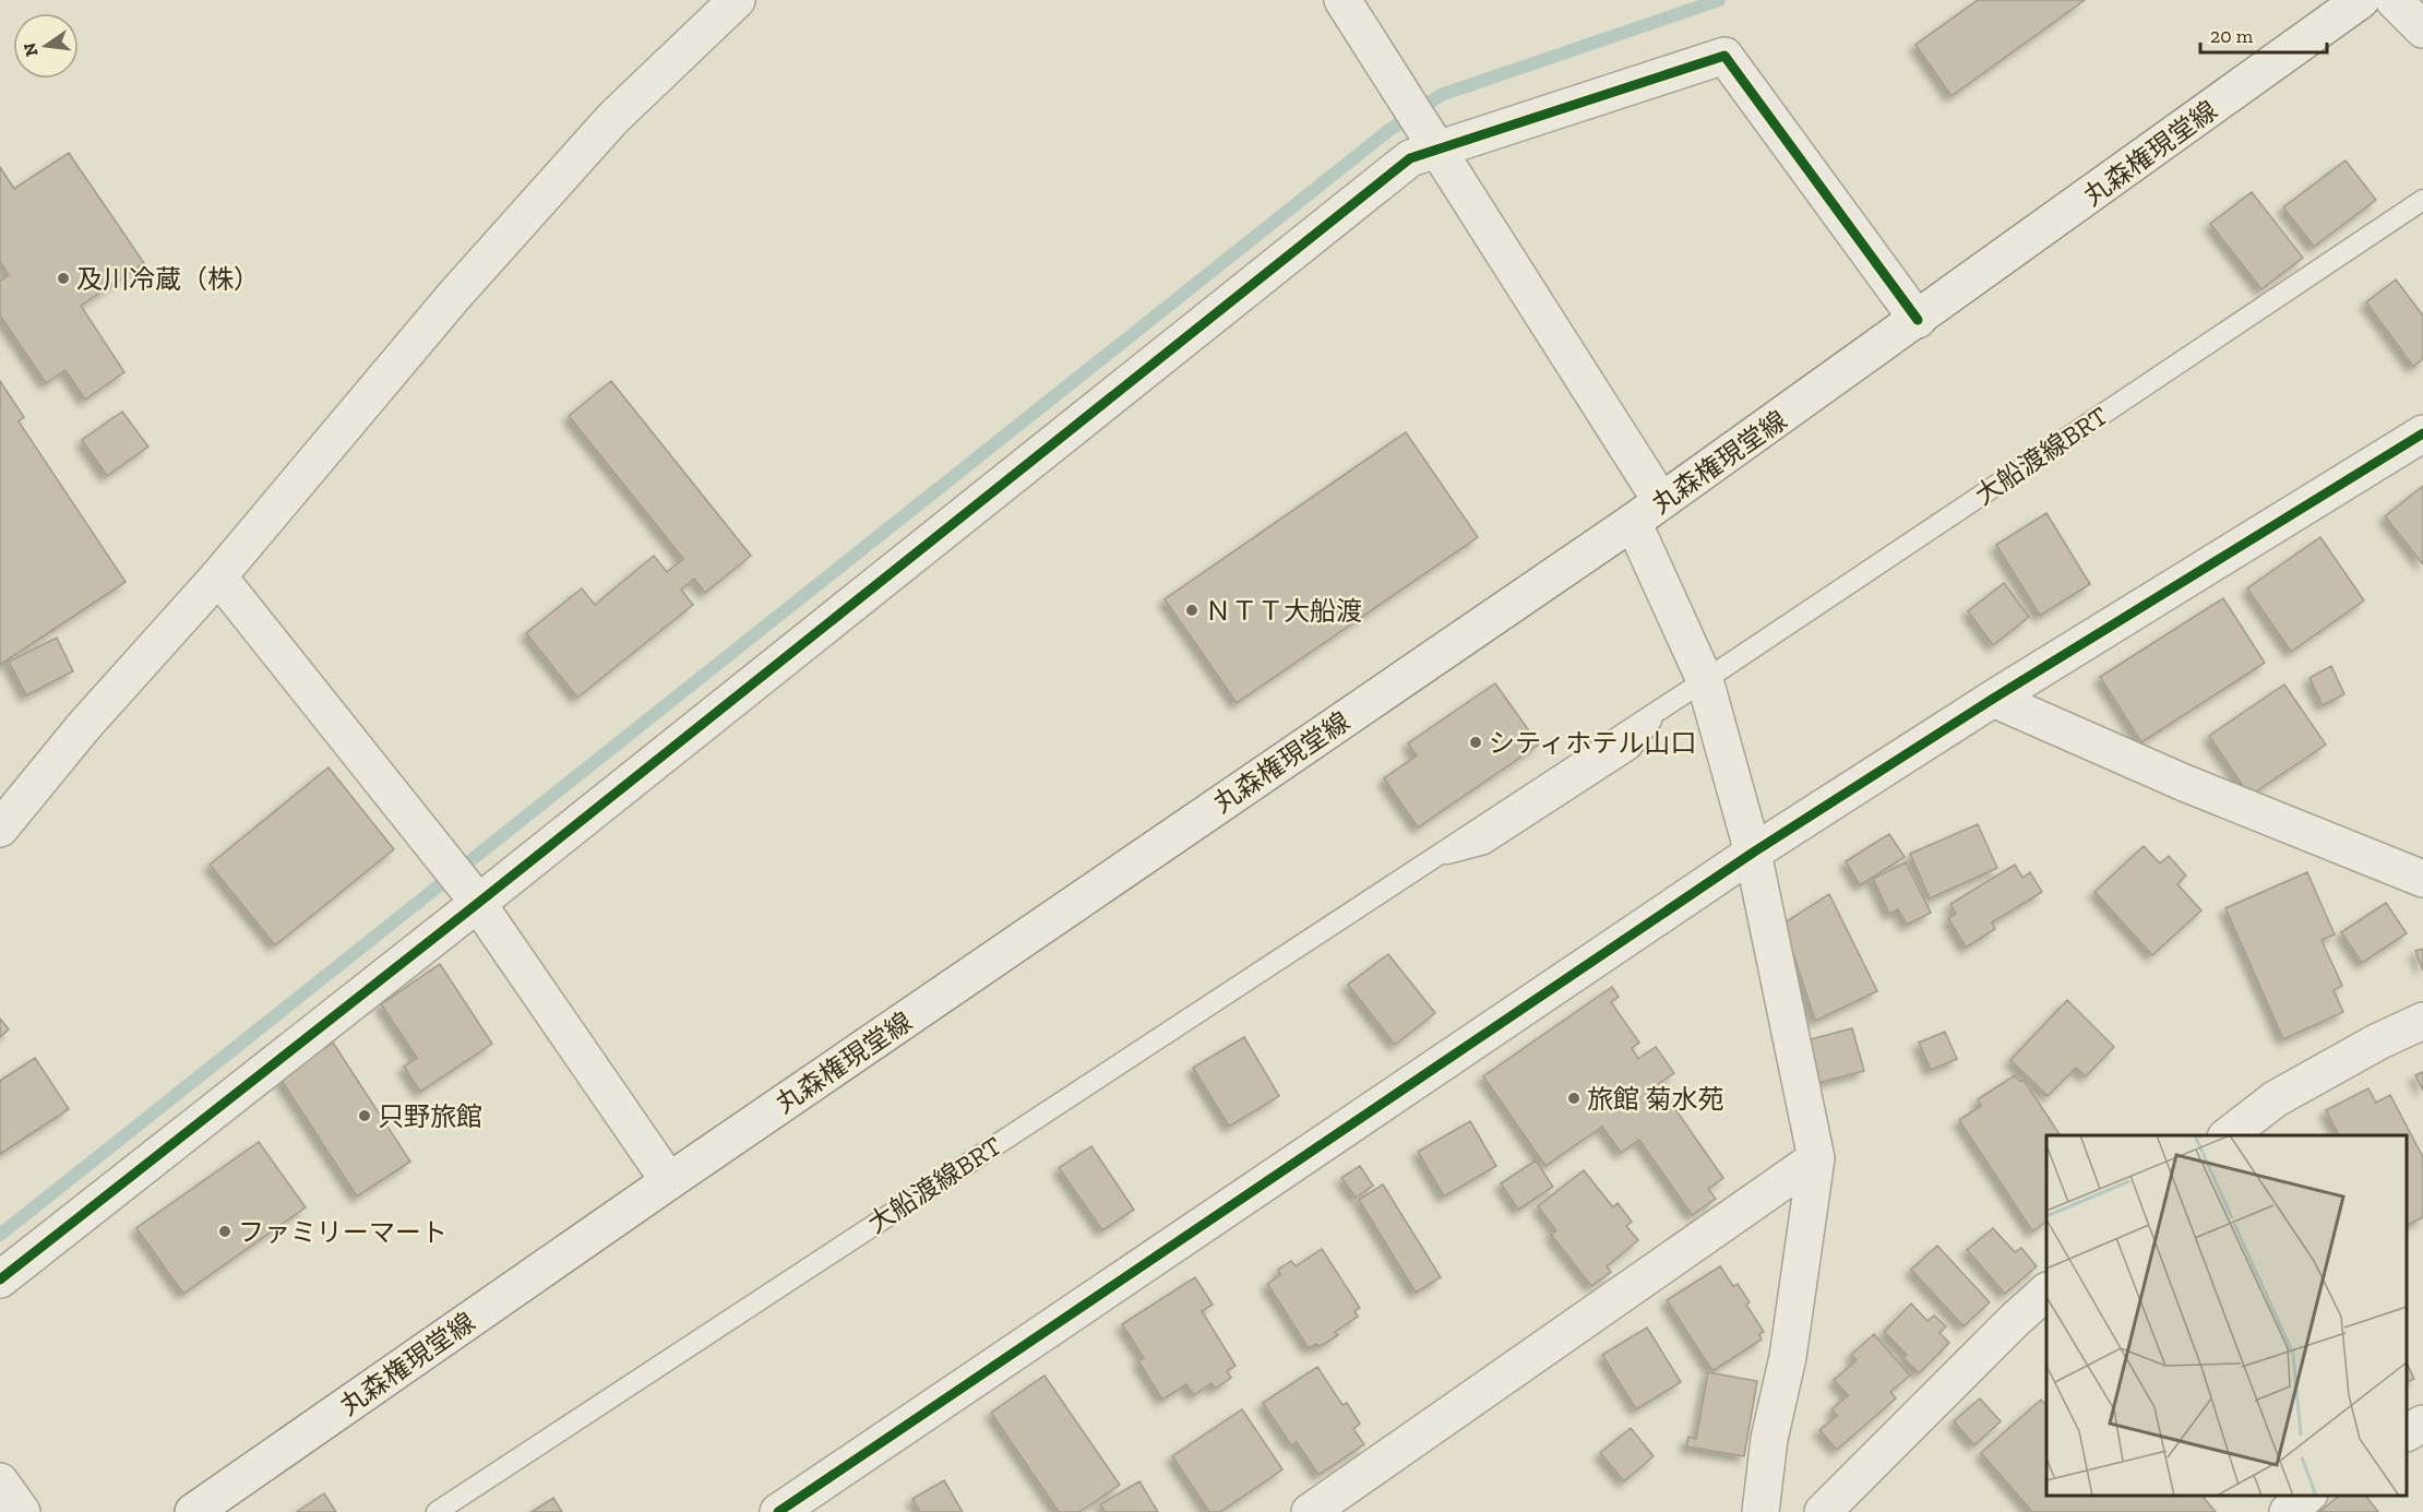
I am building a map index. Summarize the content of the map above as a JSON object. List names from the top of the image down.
{
  "streets": {
    "street": ["丸森権現堂線"],
    "lane": ["大船渡線BRT"]
  },
  "places": [
    "及川冷蔵（株）",
    "ＮＴＴ大船渡",
    "シティホテル山口",
    "旅館 菊水苑",
    "只野旅館",
    "ファミリーマート"
  ],
  "scale_bar": "20 m",
  "north": "left"
}
